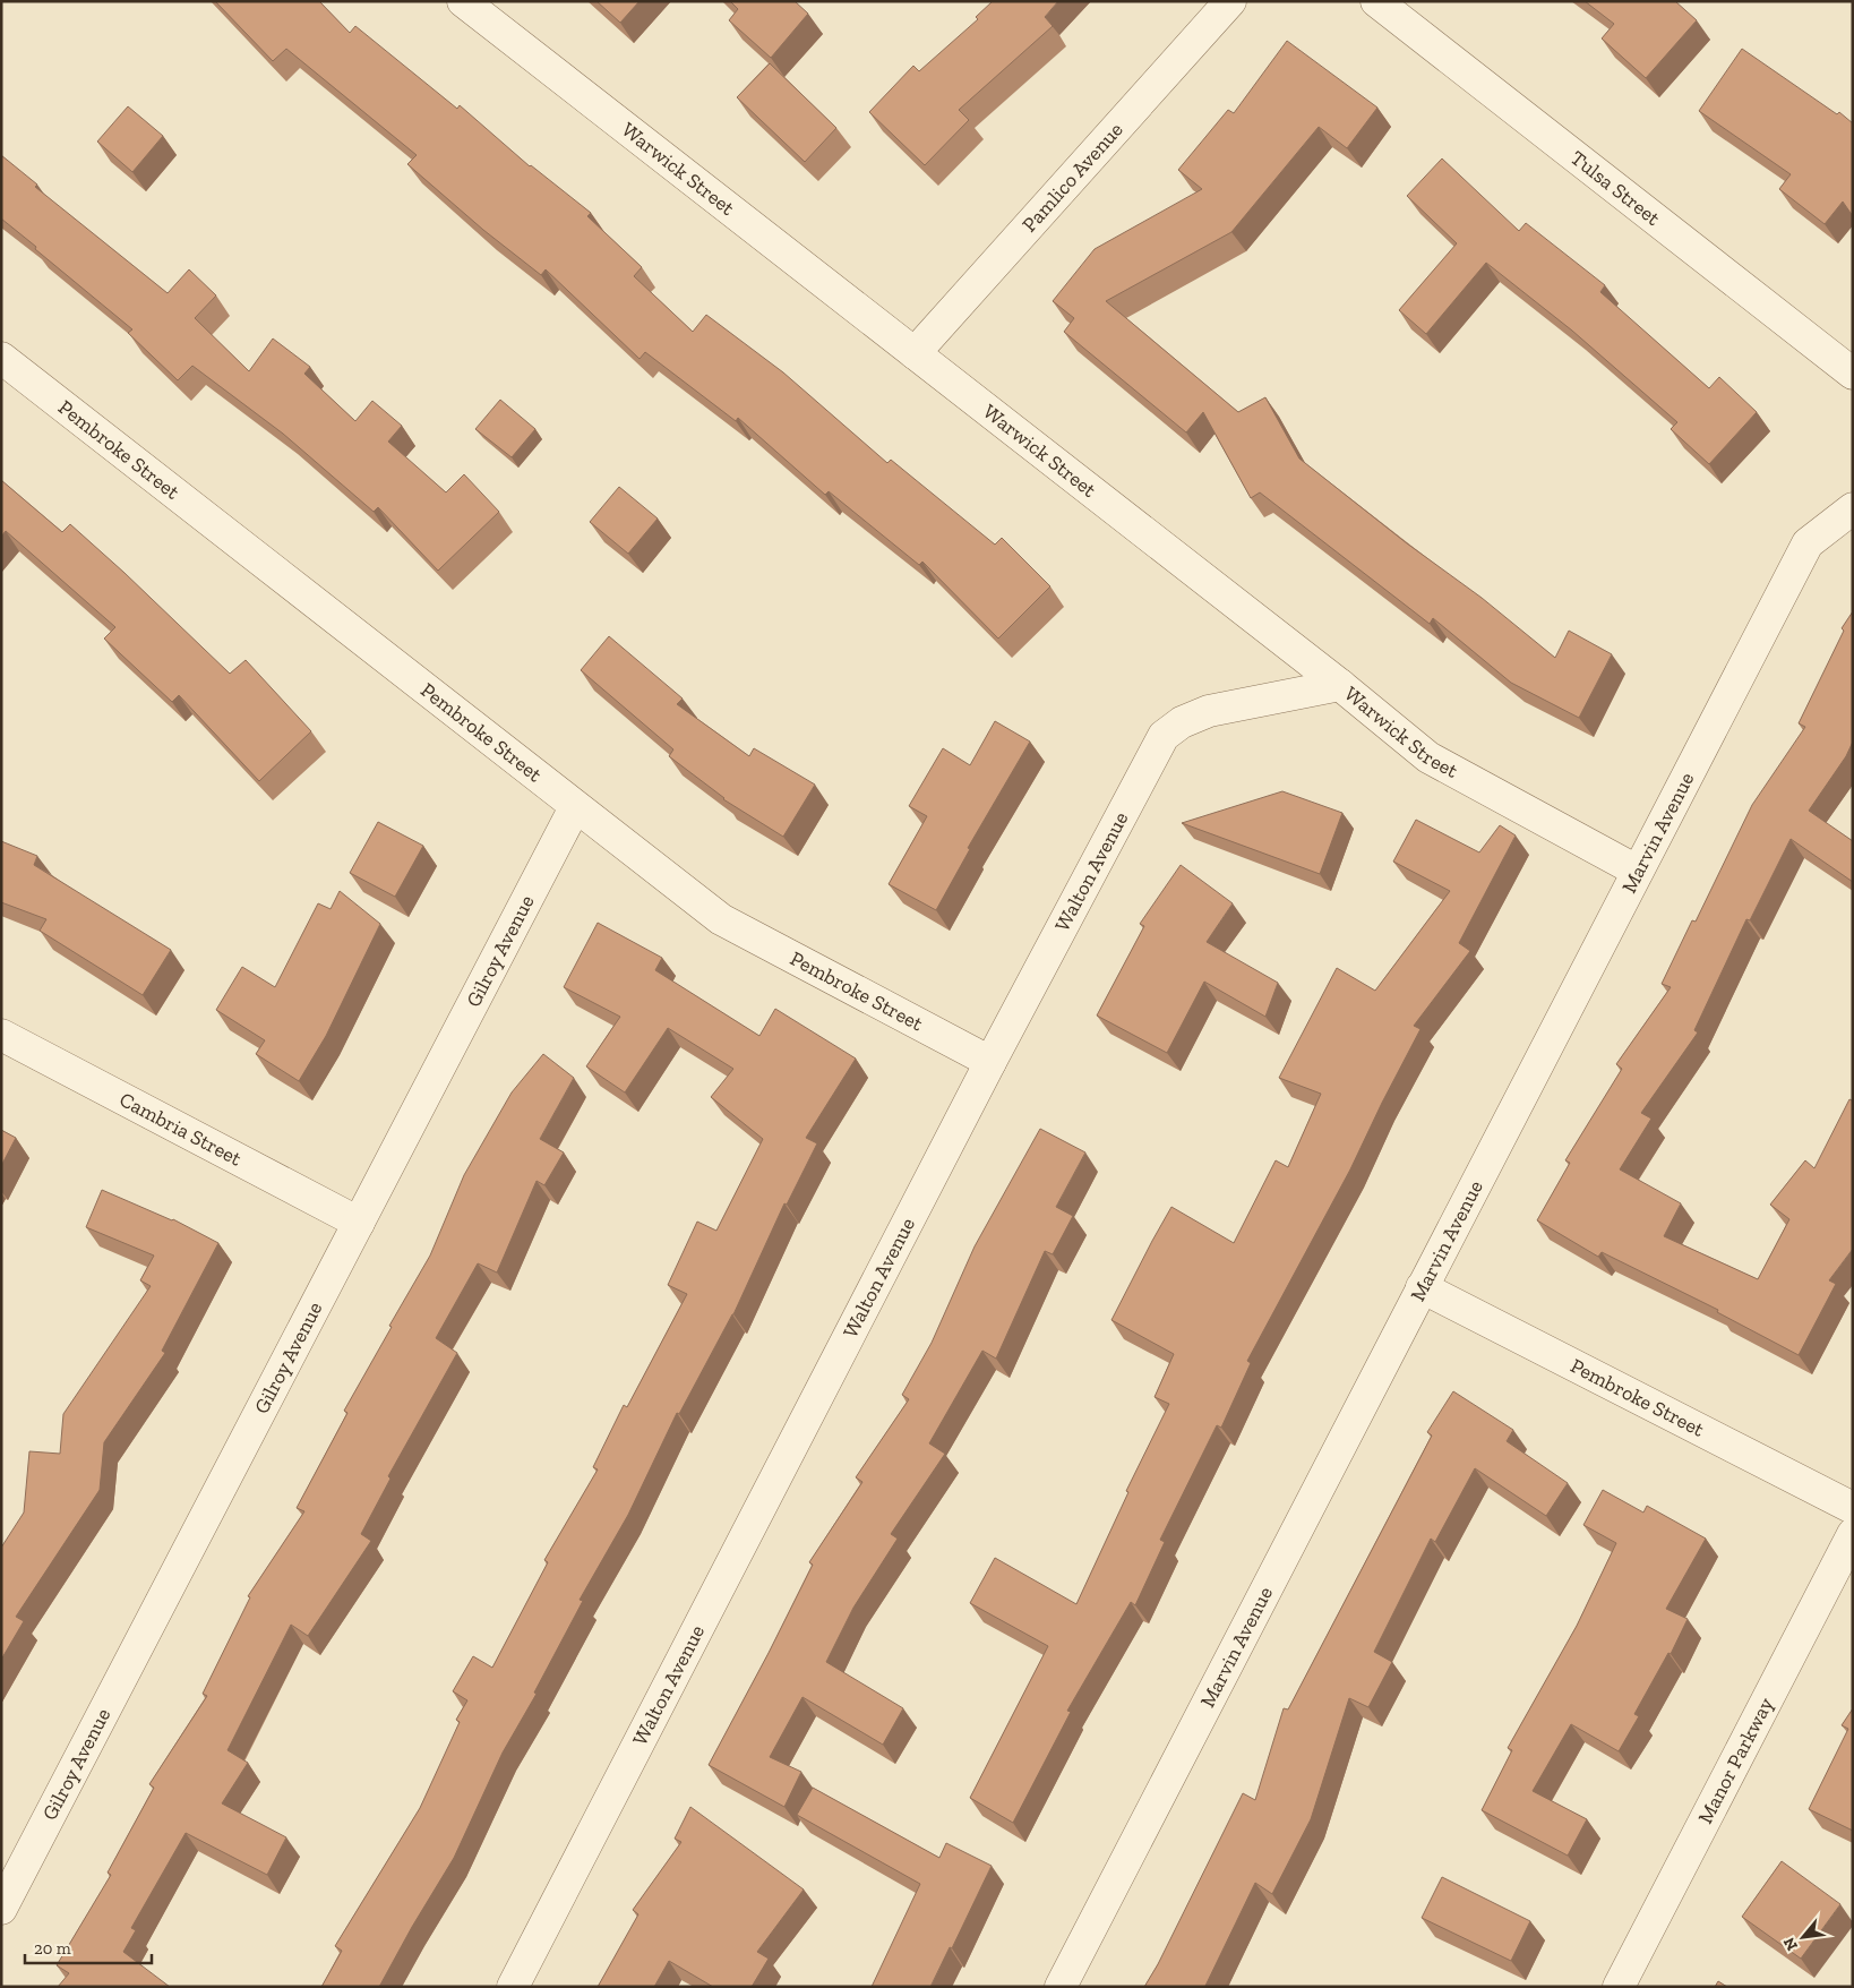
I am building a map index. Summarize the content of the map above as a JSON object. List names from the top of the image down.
{
  "streets": {
    "street": [
      "Warwick Street",
      "Pamlico Avenue",
      "Tulsa Street",
      "Pembroke Street",
      "Marvin Avenue",
      "Walton Avenue",
      "Gilroy Avenue",
      "Cambria Street",
      "Manor Parkway"
    ]
  },
  "crossings": [
    ["Warwick Street", "Pamlico Avenue"],
    ["Warwick Street", "Marvin Avenue"],
    ["Warwick Street", "Walton Avenue"],
    ["Pembroke Street", "Marvin Avenue"],
    ["Pembroke Street", "Walton Avenue"],
    ["Pembroke Street", "Gilroy Avenue"],
    ["Gilroy Avenue", "Cambria Street"]
  ],
  "scale_bar": "20 m",
  "north": "bottom left"
}
